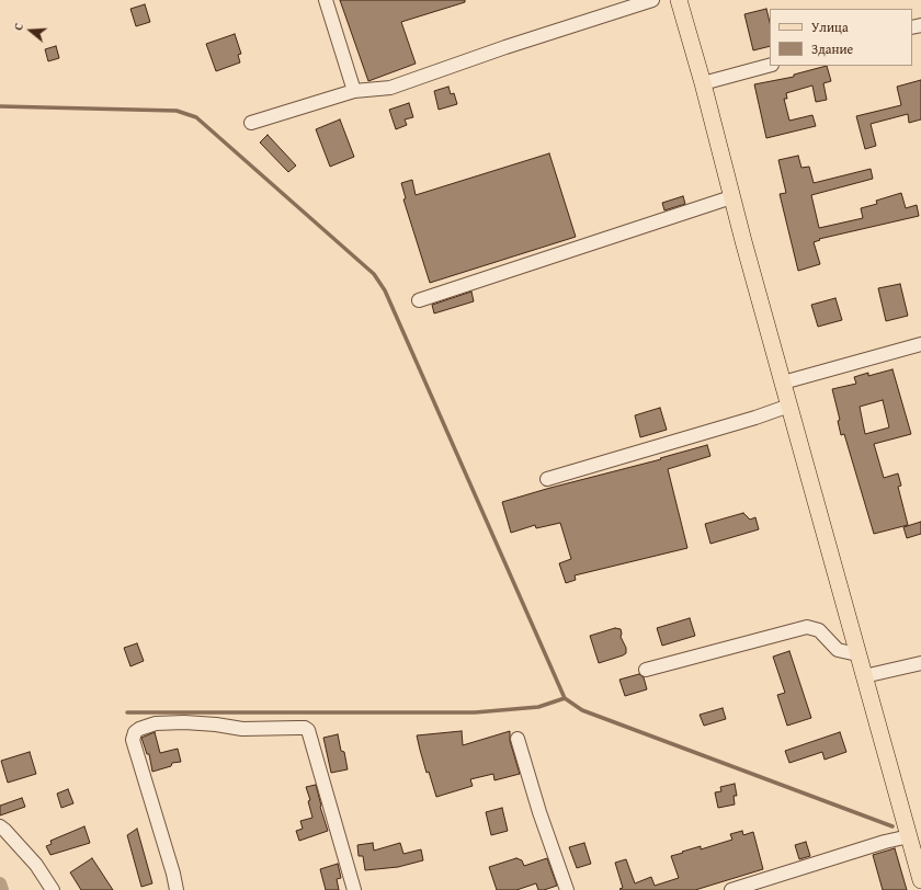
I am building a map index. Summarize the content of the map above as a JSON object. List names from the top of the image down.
{
  "legend": ["Улица", "Здание"],
  "north": "left"
}
